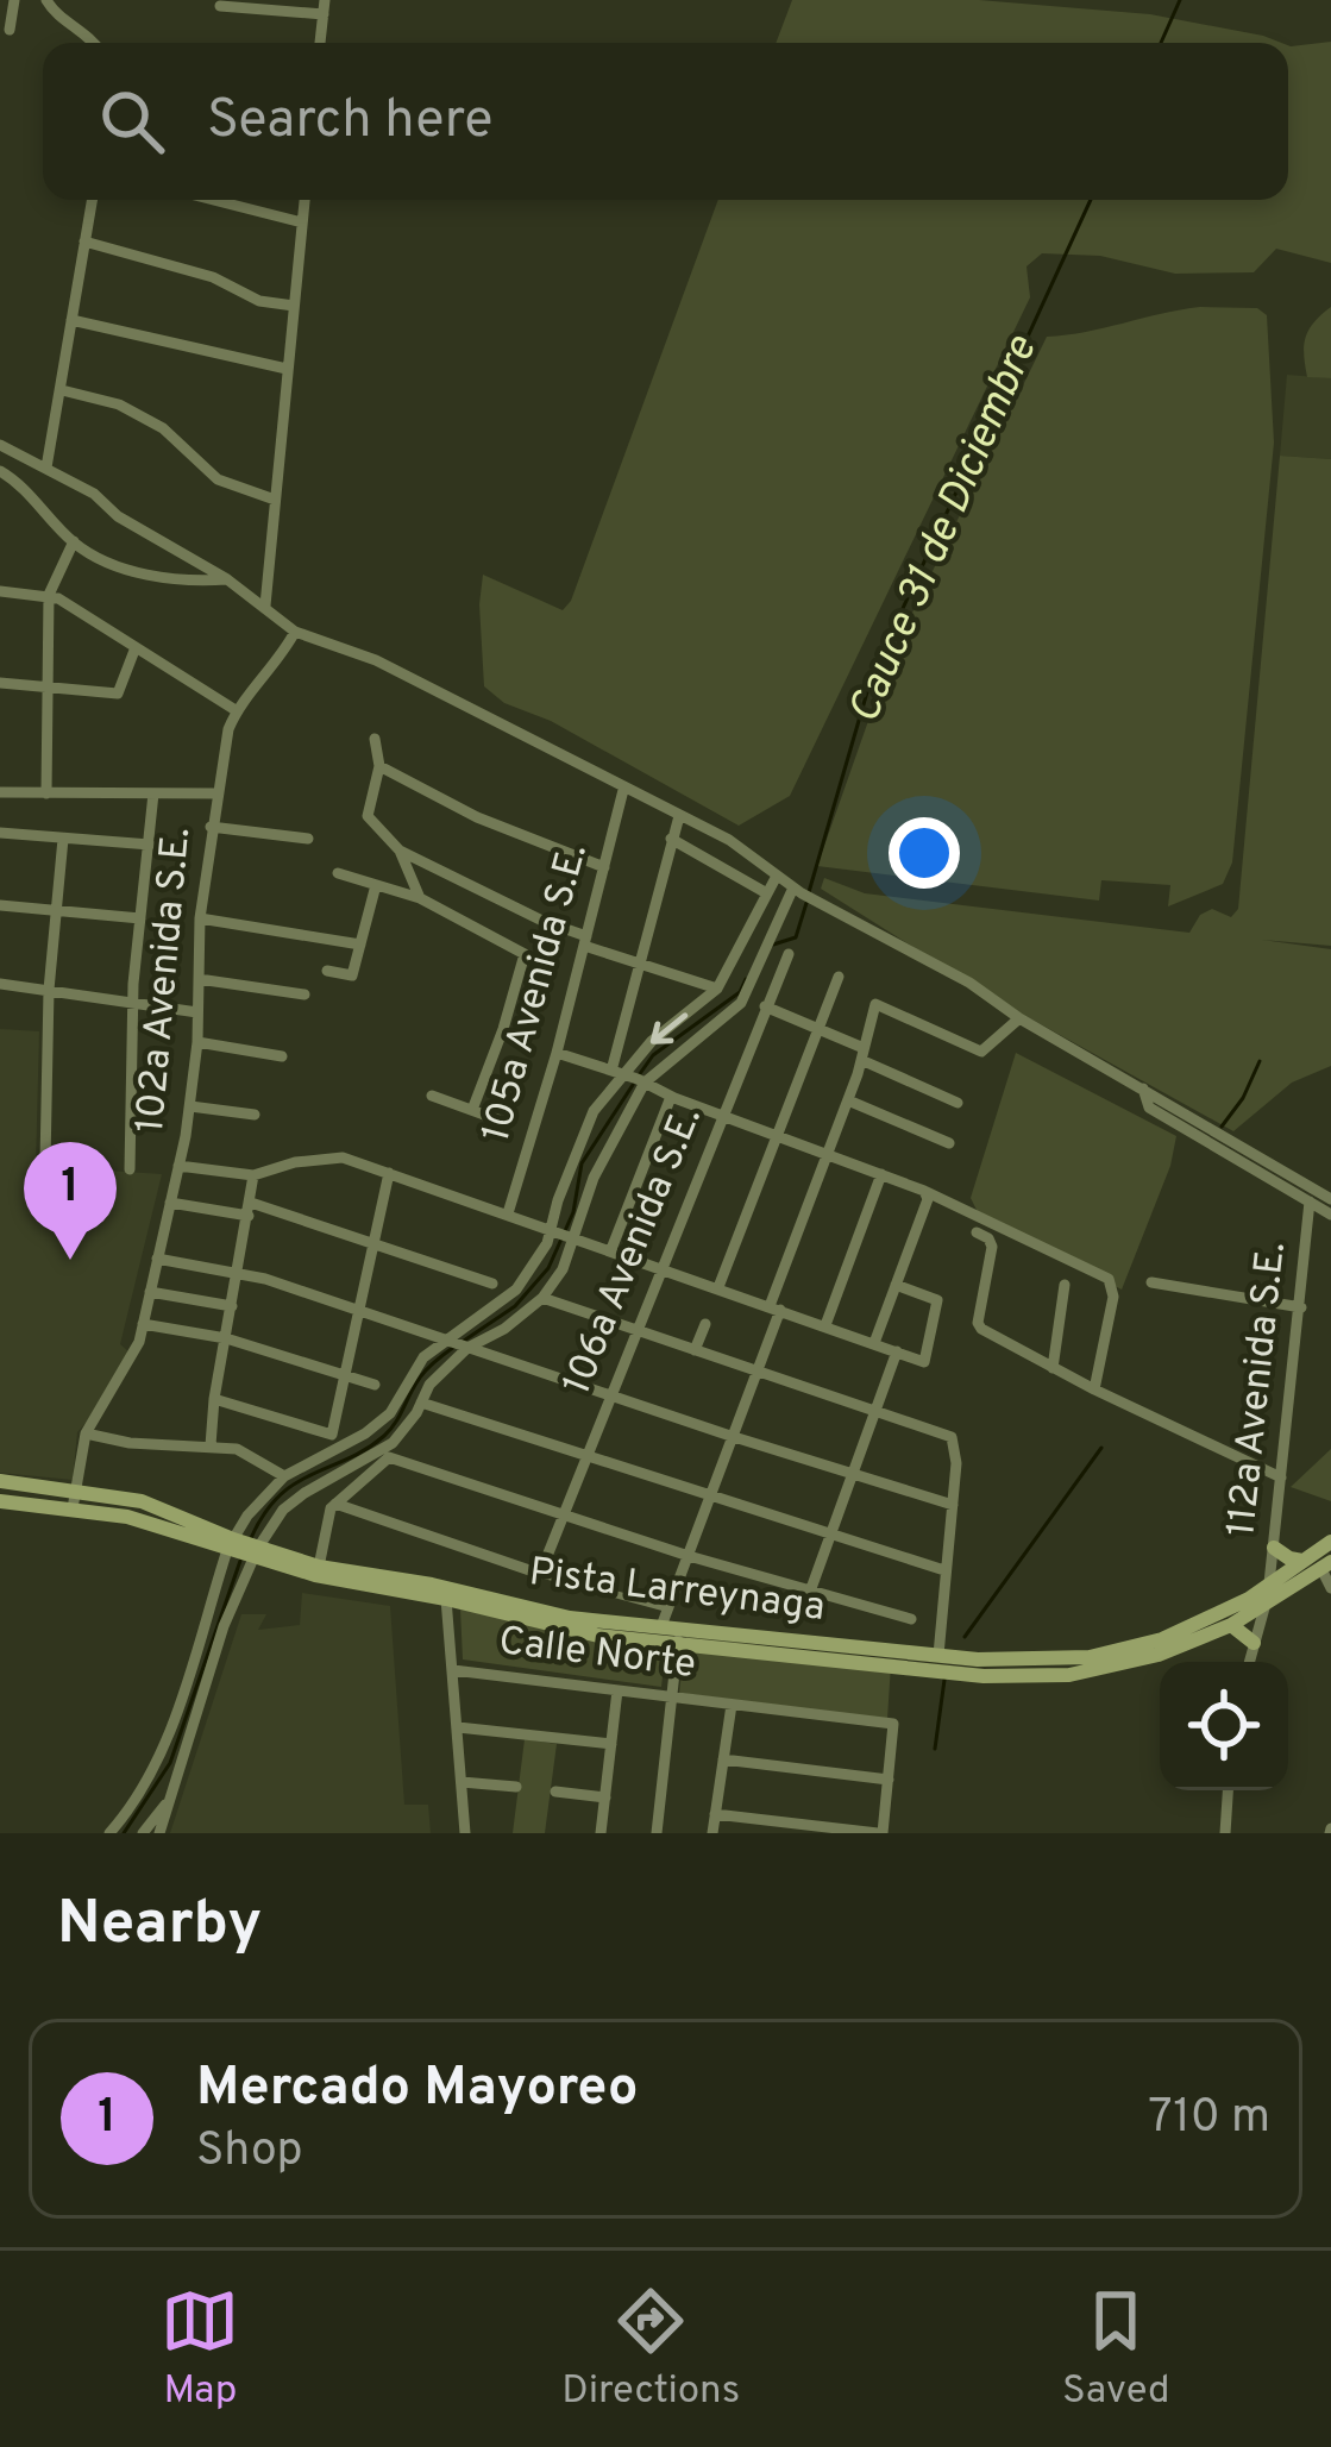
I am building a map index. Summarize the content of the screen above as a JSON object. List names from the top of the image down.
{
  "streets": {
    "main road": ["Pista Larreynaga"],
    "street": [
      "102a Avenida S.E.",
      "105a Avenida S.E.",
      "106a Avenida S.E.",
      "112a Avenida S.E.",
      "Calle Norte"
    ]
  },
  "crossings": [
    ["102a Avenida S.E.", "Pista Larreynaga"],
    ["112a Avenida S.E.", "Pista Larreynaga"]
  ],
  "water": ["Cauce 31 de Diciembre"],
  "page": {
    "search": "Search here",
    "pins": "1",
    "heading": "Nearby",
    "list": [
      {
        "mark": "1",
        "name": "Mercado Mayoreo",
        "note": "Shop",
        "value": "710 m"
      }
    ],
    "nav": ["Map", "Directions", "Saved"]
  }
}
